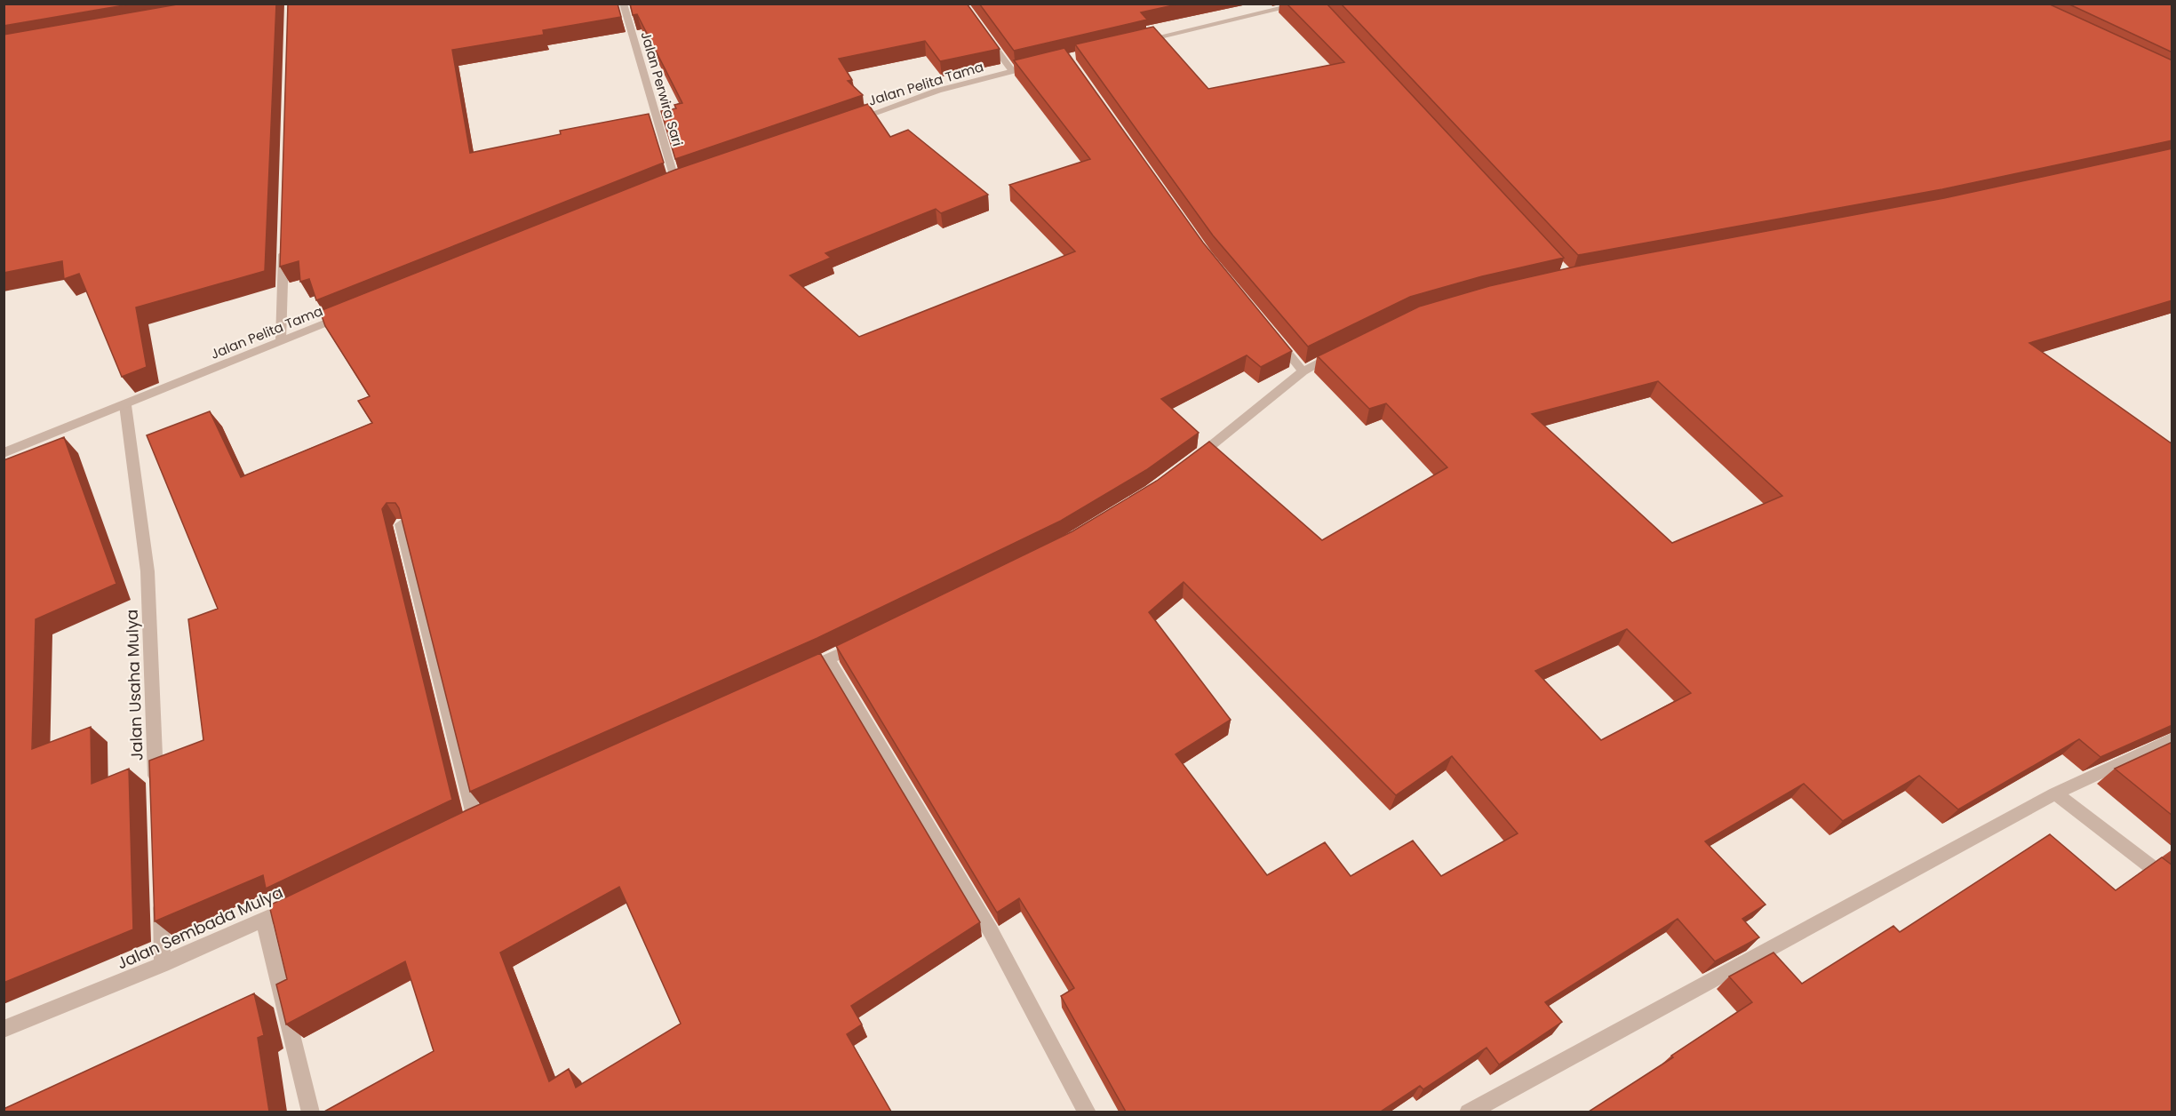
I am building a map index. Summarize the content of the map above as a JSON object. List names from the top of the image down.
{
  "streets": {
    "street": [
      "Jalan Pelita Tama",
      "Jalan Perwira Sari",
      "Jalan Usaha Mulya",
      "Jalan Sembada Mulya"
    ]
  },
  "crossings": [
    ["Jalan Pelita Tama", "Jalan Usaha Mulya"]
  ]
}
